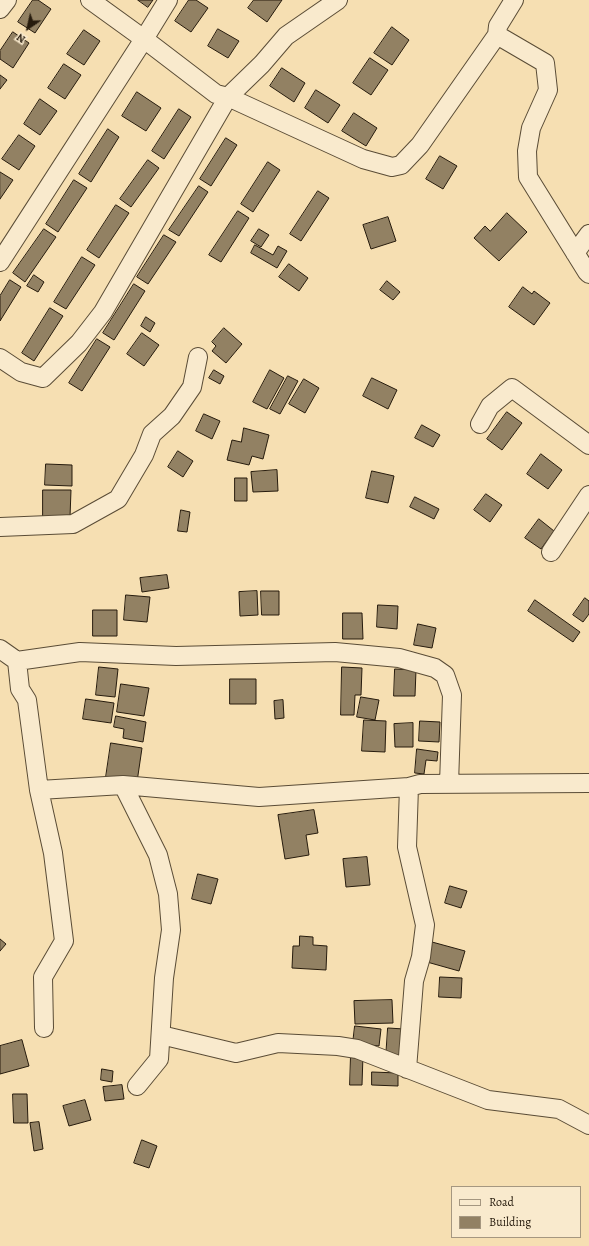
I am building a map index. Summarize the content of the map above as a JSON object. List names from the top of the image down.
{
  "legend": ["Road", "Building"],
  "north": "bottom left"
}
